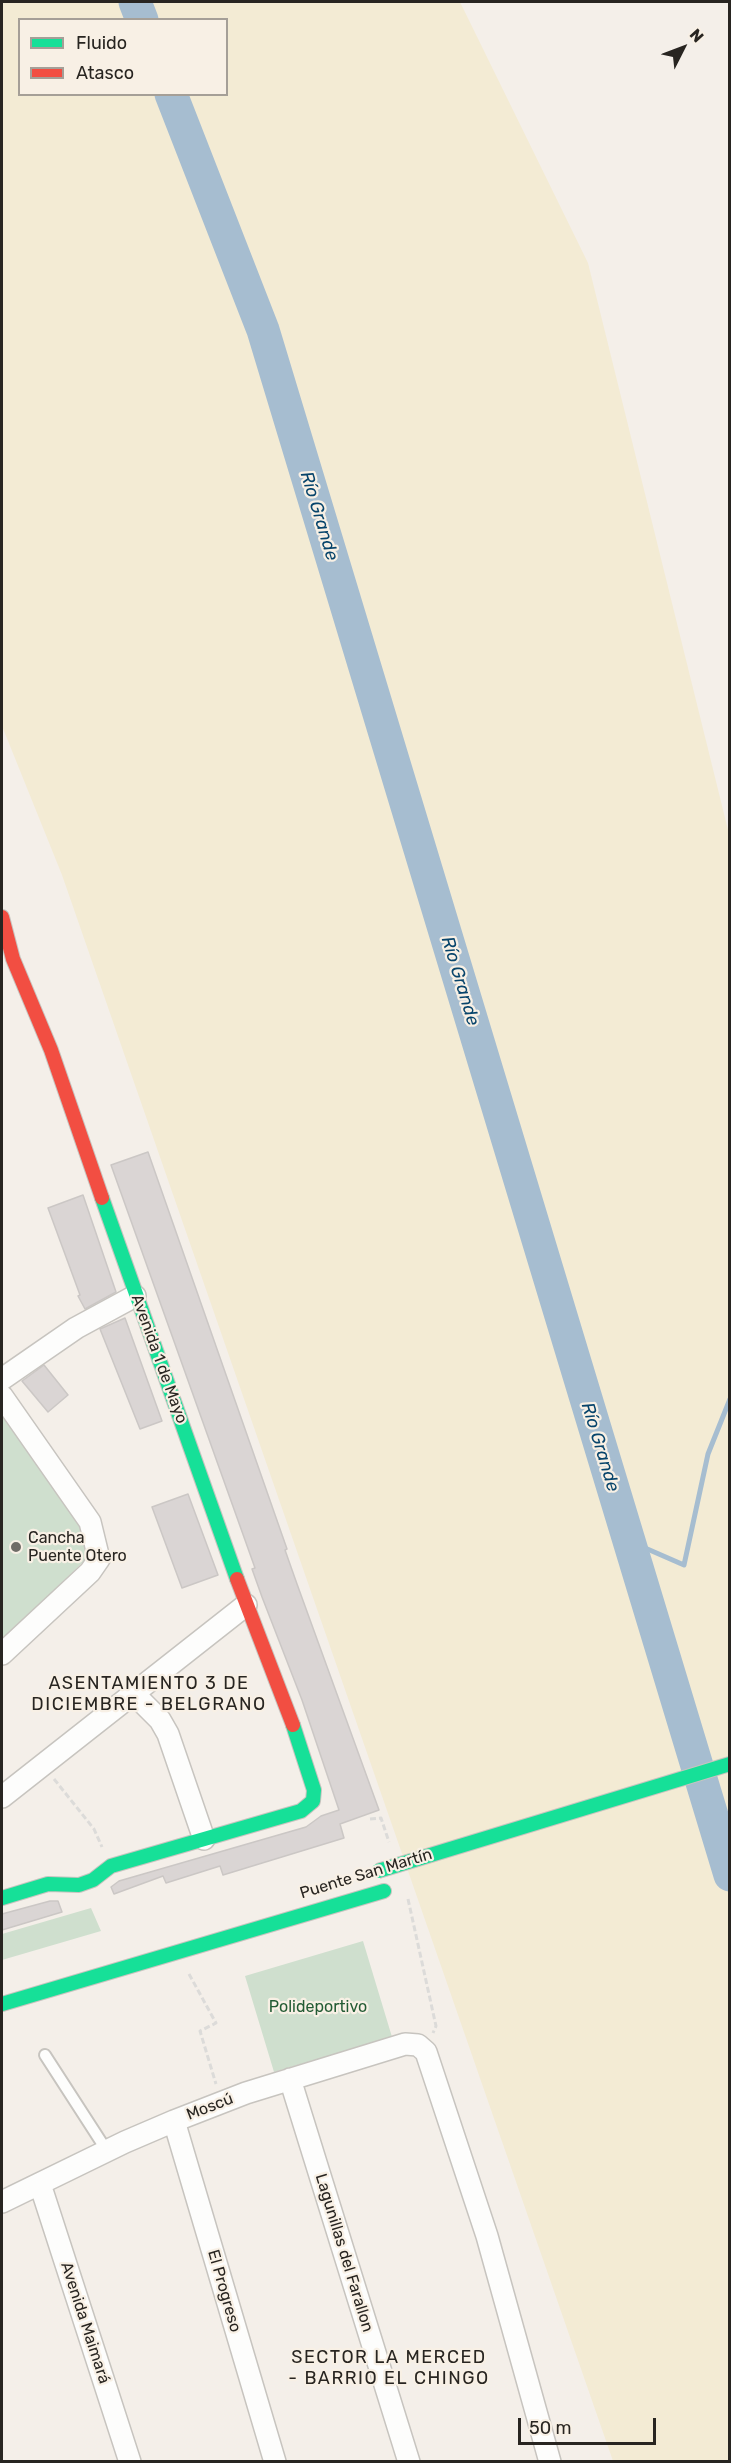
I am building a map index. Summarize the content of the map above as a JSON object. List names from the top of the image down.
{
  "streets": {
    "street": [
      "Avenida 1 de Mayo",
      "Puente San Martín",
      "Moscú",
      "Lagunillas del Farallon",
      "El Progreso",
      "Avenida Maimará"
    ]
  },
  "crossings": [
    ["Moscú", "Lagunillas del Farallon"],
    ["Moscú", "El Progreso"],
    ["Moscú", "Avenida Maimará"]
  ],
  "districts": ["ASENTAMIENTO 3 DE DICIEMBRE - BELGRANO", "SECTOR LA MERCED - BARRIO EL CHINGO"],
  "water": ["Río Grande"],
  "parks": ["Polideportivo"],
  "places": ["Cancha Puente Otero"],
  "legend": ["Fluido", "Atasco"],
  "scale_bar": "50 m",
  "north": "top right"
}
